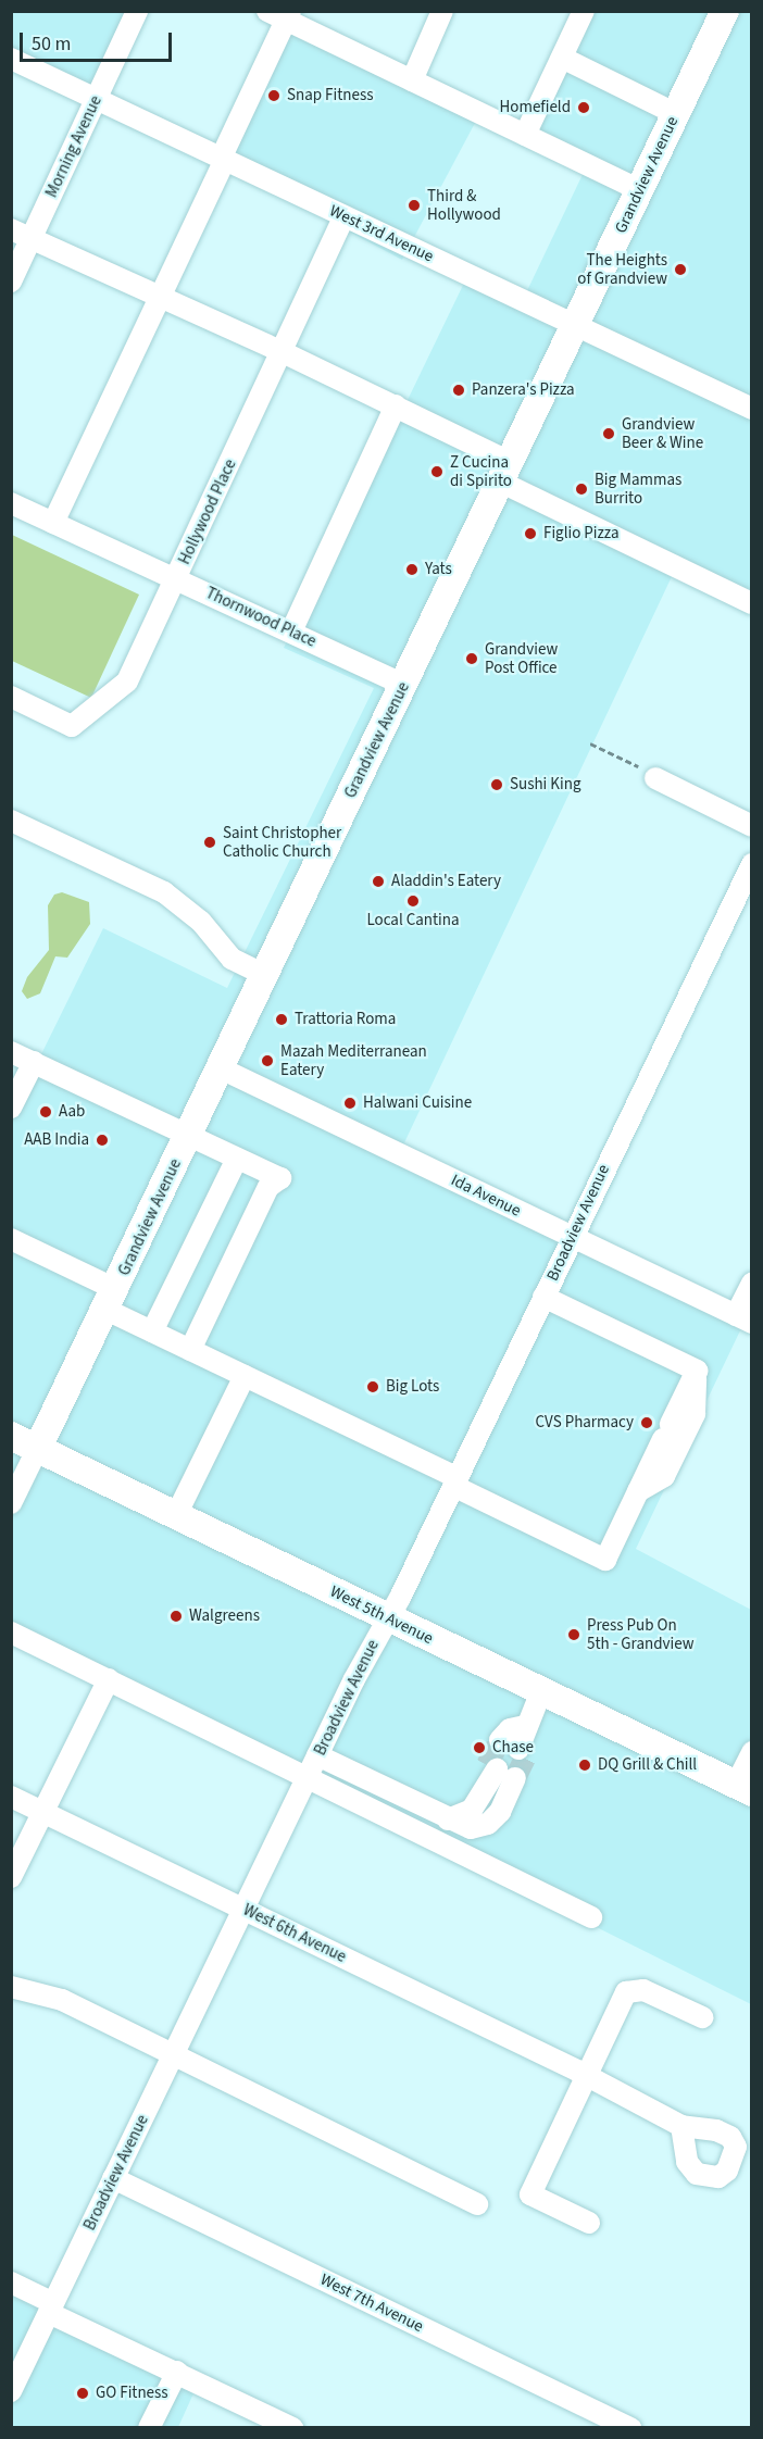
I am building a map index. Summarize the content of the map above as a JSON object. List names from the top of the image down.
{
  "streets": {
    "main road": ["Grandview Avenue", "West 5th Avenue"],
    "street": [
      "Morning Avenue",
      "West 3rd Avenue",
      "Hollywood Place",
      "Thornwood Place",
      "Ida Avenue",
      "Broadview Avenue",
      "West 6th Avenue",
      "West 7th Avenue"
    ]
  },
  "crossings": [
    ["Morning Avenue", "West 3rd Avenue"],
    ["Grandview Avenue", "West 3rd Avenue"],
    ["Grandview Avenue", "Thornwood Place"],
    ["Grandview Avenue", "Ida Avenue"],
    ["Grandview Avenue", "West 5th Avenue"],
    ["West 3rd Avenue", "Hollywood Place"],
    ["Hollywood Place", "Thornwood Place"],
    ["Ida Avenue", "Broadview Avenue"],
    ["Broadview Avenue", "West 5th Avenue"],
    ["Broadview Avenue", "West 6th Avenue"],
    ["Broadview Avenue", "West 7th Avenue"]
  ],
  "places": [
    "Snap Fitness",
    "Homefield",
    "Third & Hollywood",
    "The Heights of Grandview",
    "Panzera's Pizza",
    "Grandview Beer & Wine",
    "Z Cucina di Spirito",
    "Big Mammas Burrito",
    "Figlio Pizza",
    "Yats",
    "Grandview Post Office",
    "Sushi King",
    "Saint Christopher Catholic Church",
    "Aladdin's Eatery",
    "Local Cantina",
    "Trattoria Roma",
    "Mazah Mediterranean Eatery",
    "Halwani Cuisine",
    "Aab",
    "AAB India",
    "Big Lots",
    "CVS Pharmacy",
    "Walgreens",
    "Press Pub On 5th - Grandview",
    "Chase",
    "DQ Grill & Chill",
    "GO Fitness"
  ],
  "scale_bar": "50 m"
}
